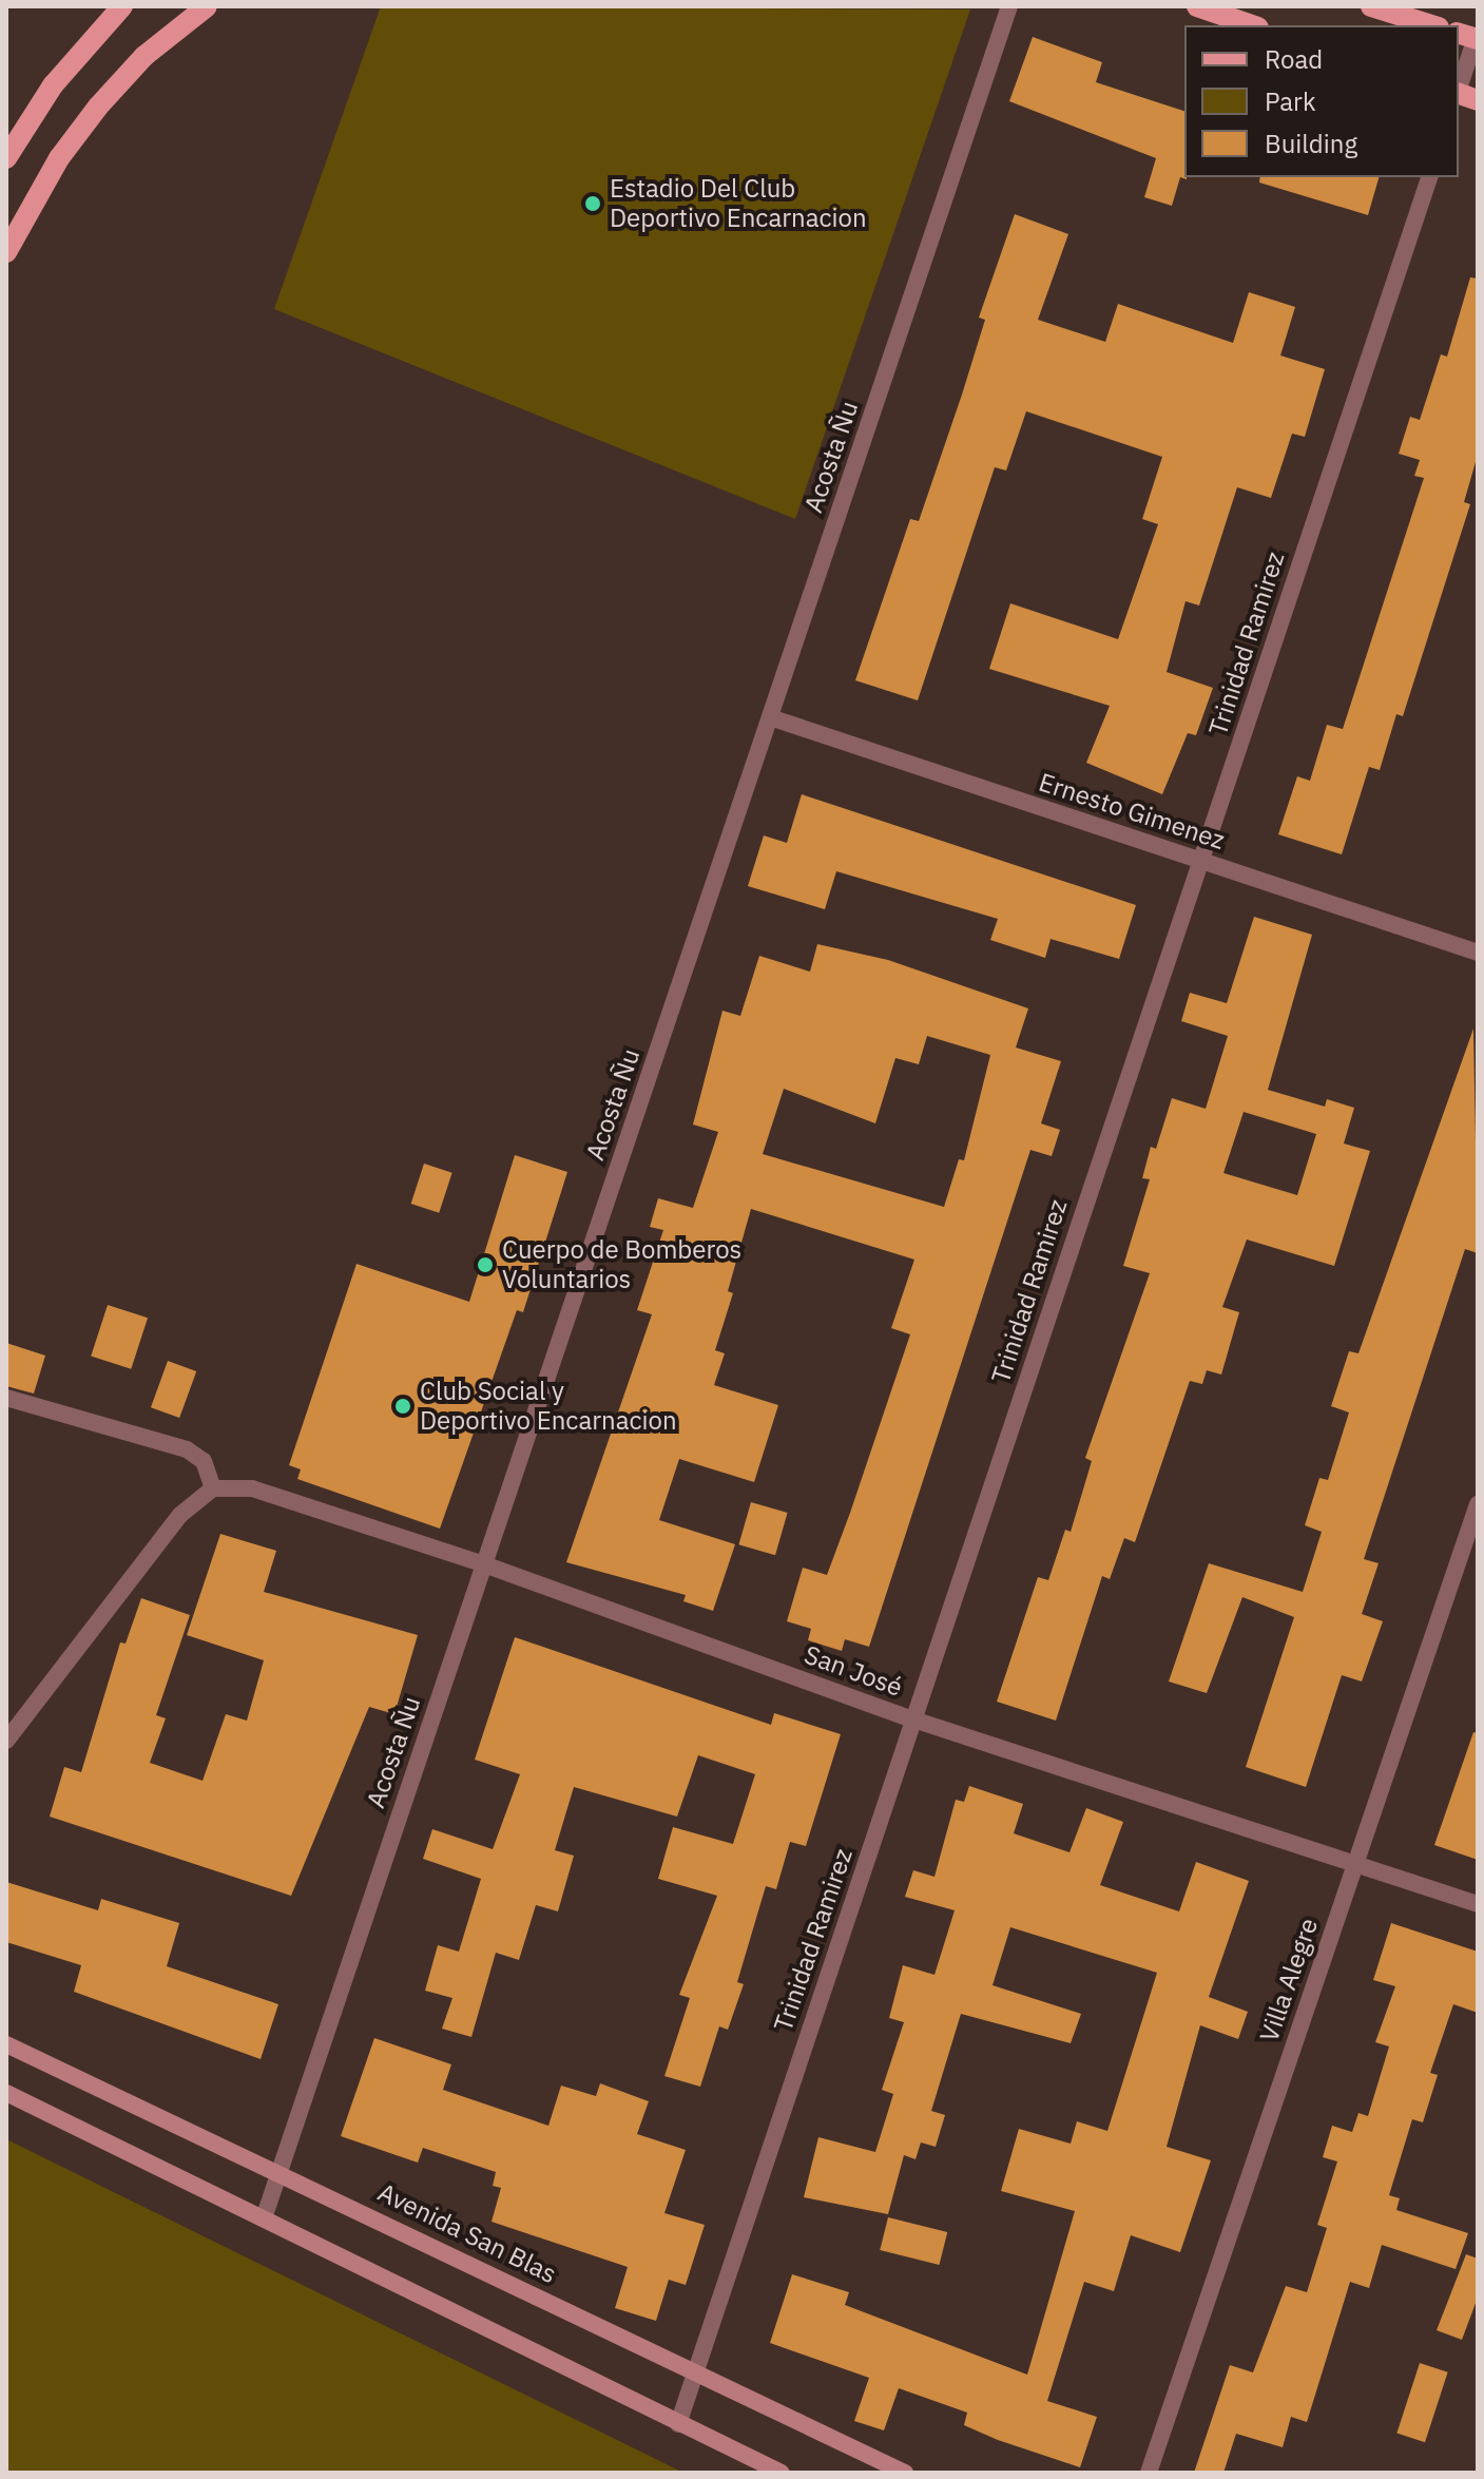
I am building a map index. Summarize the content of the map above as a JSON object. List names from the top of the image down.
{
  "streets": {
    "street": [
      "Acosta Ñu",
      "Trinidad Ramirez",
      "Ernesto Gimenez",
      "San José",
      "Villa Alegre",
      "Avenida San Blas"
    ]
  },
  "crossings": [
    ["Acosta Ñu", "Ernesto Gimenez"],
    ["Acosta Ñu", "San José"],
    ["Acosta Ñu", "Avenida San Blas"],
    ["Trinidad Ramirez", "Ernesto Gimenez"],
    ["Trinidad Ramirez", "San José"],
    ["Trinidad Ramirez", "Avenida San Blas"],
    ["San José", "Villa Alegre"]
  ],
  "places": ["Estadio Del Club Deportivo Encarnacion", "Cuerpo de Bomberos Voluntarios", "Club Social y Deportivo Encarnacion"],
  "legend": ["Road", "Park", "Building"]
}
